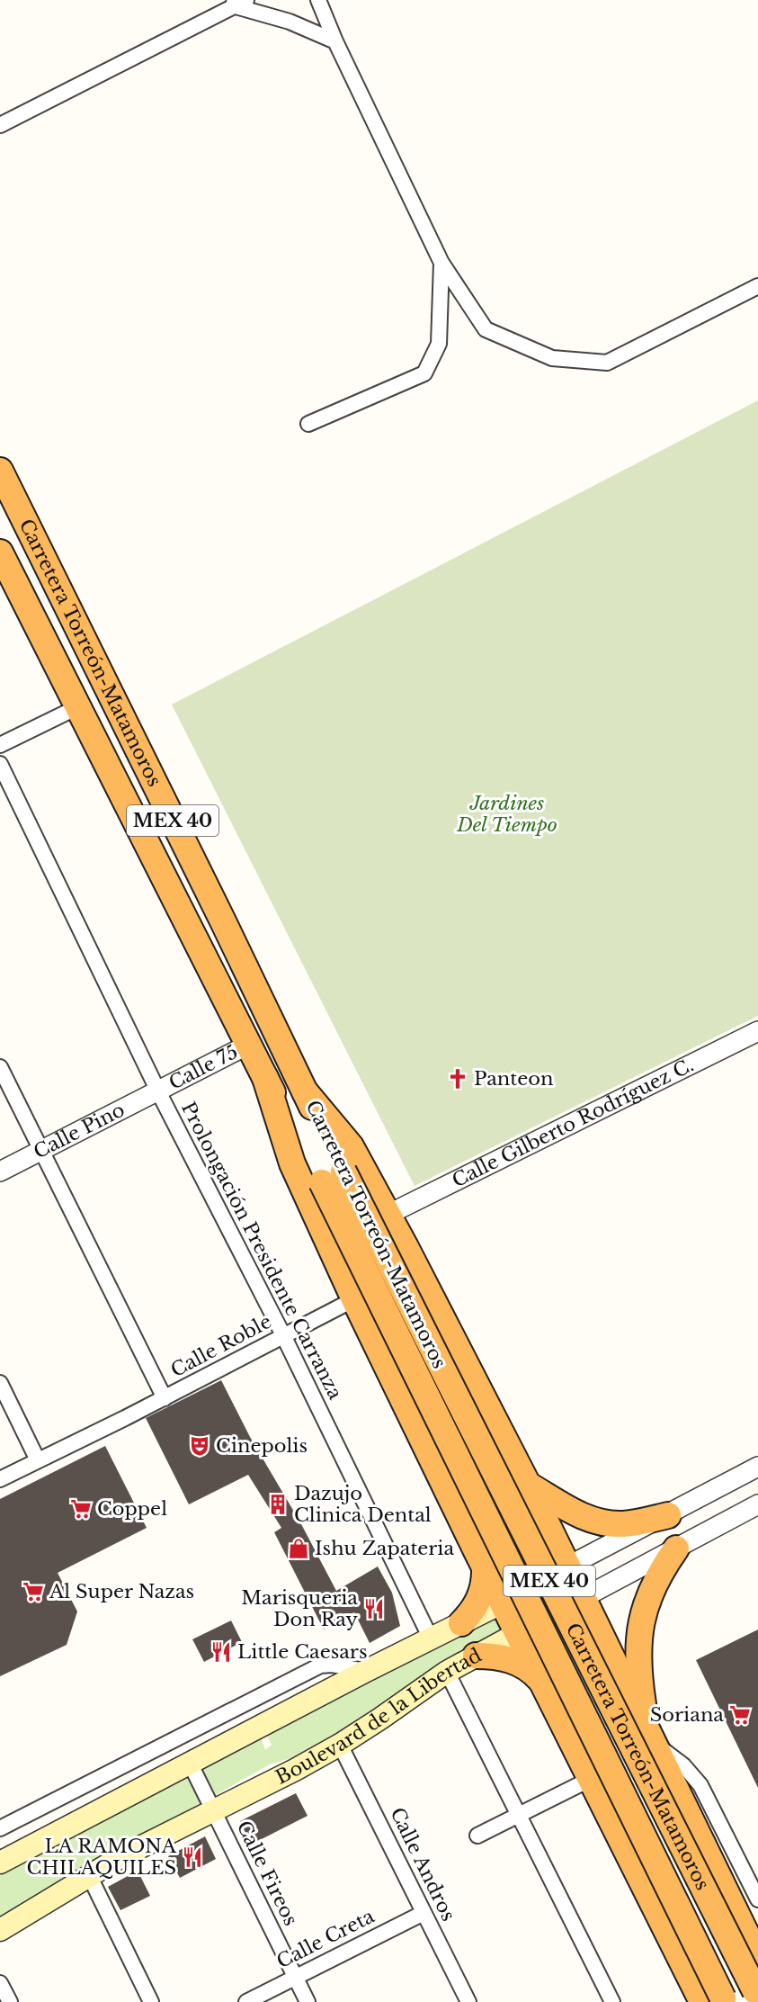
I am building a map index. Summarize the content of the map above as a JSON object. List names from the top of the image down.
{
  "streets": {
    "highway": ["Carretera Torreón-Matamoros", "MEX 40"],
    "main road": ["Boulevard de la Libertad"],
    "street": [
      "Calle 75",
      "Calle Gilberto Rodríguez C.",
      "Calle Pino",
      "Prolongación Presidente Carranza",
      "Calle Roble",
      "Calle Andros",
      "Calle Fireos",
      "Calle Creta"
    ]
  },
  "crossings": [
    ["Carretera Torreón-Matamoros", "MEX 40"],
    ["MEX 40", "Calle 75"],
    ["Calle 75", "Calle Pino"],
    ["Calle 75", "Prolongación Presidente Carranza"],
    ["Calle Pino", "Prolongación Presidente Carranza"],
    ["Prolongación Presidente Carranza", "Calle Roble"],
    ["Prolongación Presidente Carranza", "Boulevard de la Libertad"],
    ["Boulevard de la Libertad", "Calle Andros"],
    ["Boulevard de la Libertad", "Calle Fireos"],
    ["Calle Andros", "Calle Creta"],
    ["Calle Fireos", "Calle Creta"]
  ],
  "parks": ["Jardines Del Tiempo"],
  "places": {
    "church": ["Panteon"],
    "theatre": ["Cinepolis"],
    "building": ["Dazujo Clinica Dental"],
    "supermarket": ["Coppel", "Al Super Nazas", "Soriana"],
    "shop": ["Ishu Zapateria"],
    "restaurant": ["Marisqueria Don Ray", "Little Caesars", "LA RAMONA CHILAQUILES"]
  }
}
